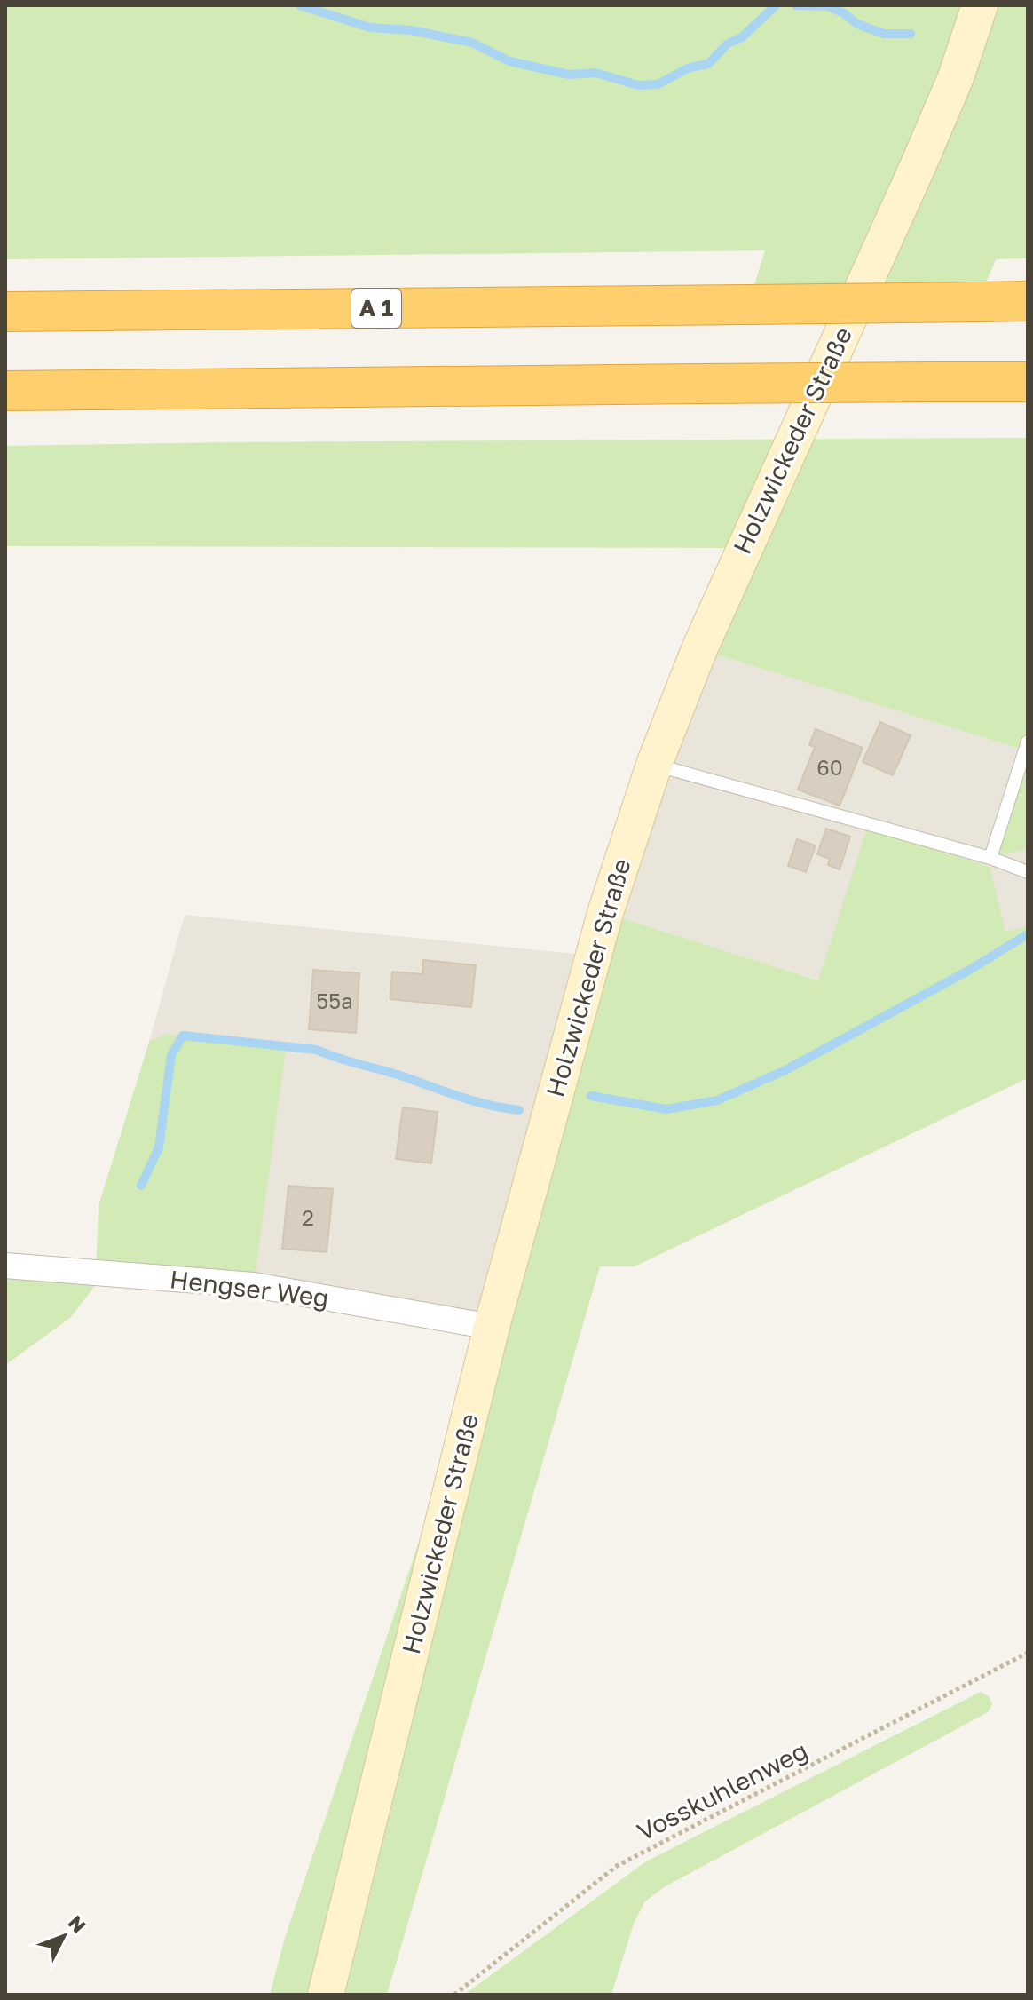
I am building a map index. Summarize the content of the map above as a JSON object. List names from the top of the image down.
{
  "streets": {
    "highway": ["A 1"],
    "street": ["Holzwickeder Straße", "Hengser Weg"],
    "path": ["Vosskuhlenweg"]
  },
  "crossings": [
    ["Holzwickeder Straße", "Hengser Weg"]
  ],
  "house_numbers": ["60", "55a", "2"],
  "north": "top right"
}
